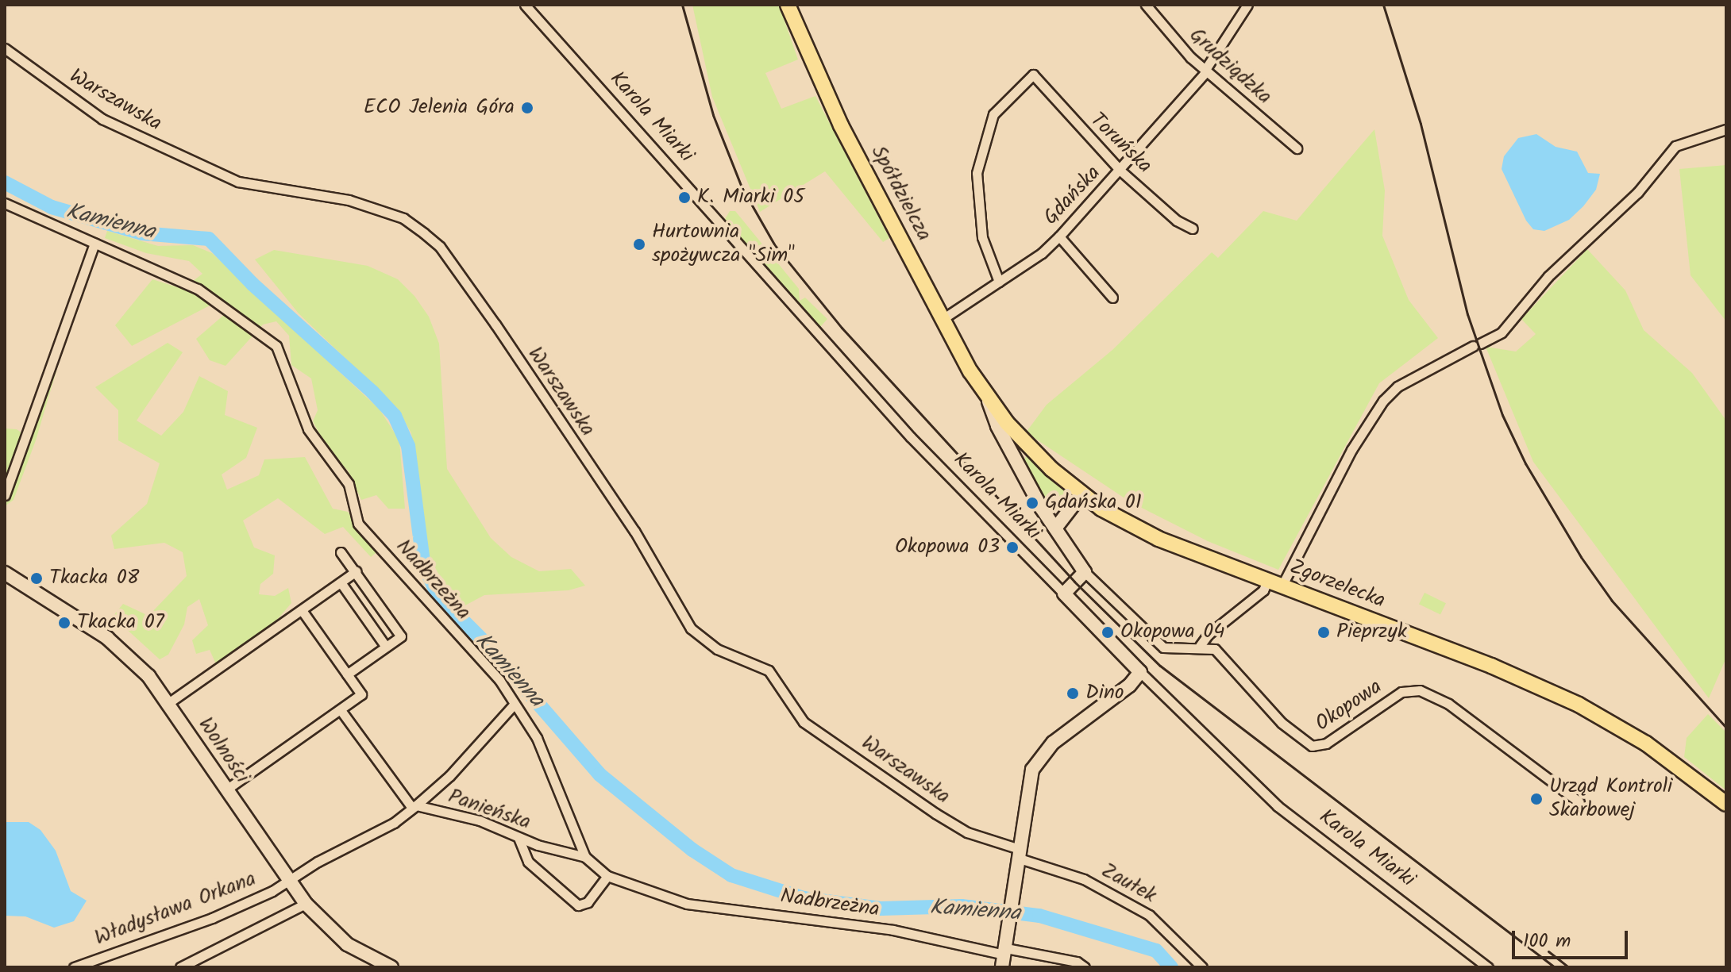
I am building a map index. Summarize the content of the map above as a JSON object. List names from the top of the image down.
{
  "streets": {
    "main road": ["Spółdzielcza", "Zgorzelecka"],
    "street": [
      "Grudziądzka",
      "Warszawska",
      "Karola Miarki",
      "Toruńska",
      "Gdańska",
      "Nadbrzeżna",
      "Okopowa",
      "Wolności",
      "Panieńska",
      "Zaułek",
      "Władysława Orkana"
    ]
  },
  "crossings": [
    ["Grudziądzka", "Gdańska"],
    ["Warszawska", "Zaułek"],
    ["Toruńska", "Gdańska"],
    ["Spółdzielcza", "Gdańska"],
    ["Spółdzielcza", "Zgorzelecka"],
    ["Nadbrzeżna", "Panieńska"],
    ["Wolności", "Władysława Orkana"]
  ],
  "water": ["Kamienna"],
  "places": [
    "ECO Jelenia Góra",
    "K. Miarki 05",
    "Hurtownia spożywcza \"Sim\"",
    "Gdańska 01",
    "Okopowa 03",
    "Tkacka 08",
    "Tkacka 07",
    "Okopowa 04",
    "Pieprzyk",
    "Dino",
    "Urząd Kontroli Skarbowej"
  ],
  "scale_bar": "100 m"
}
